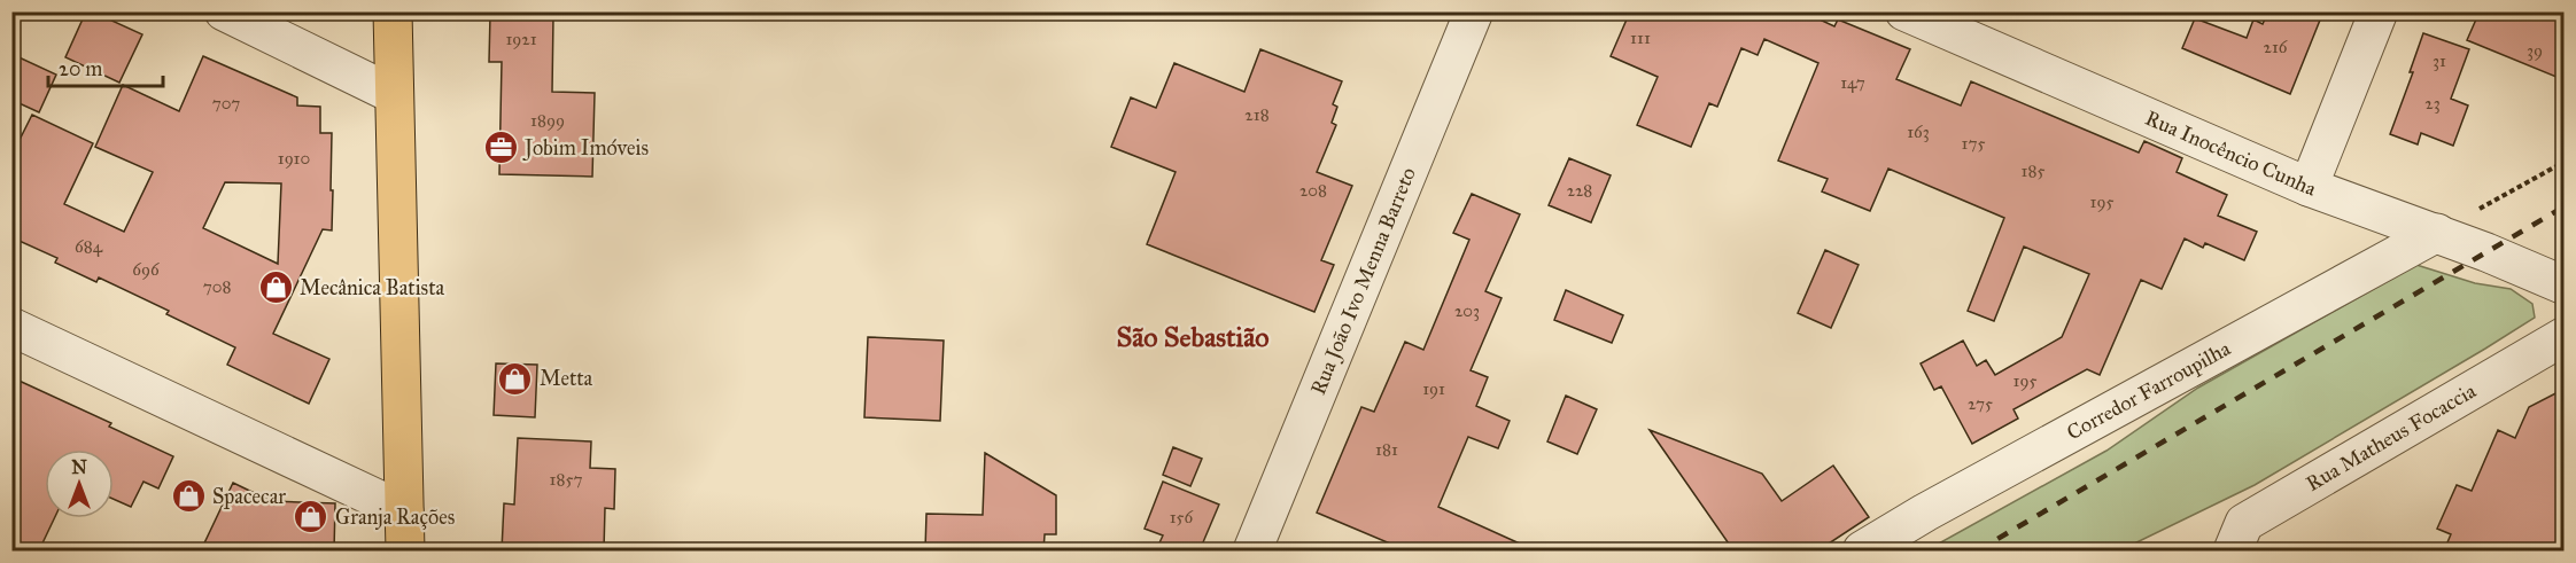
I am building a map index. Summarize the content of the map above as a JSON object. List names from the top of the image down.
{
  "streets": {
    "street": [
      "Rua Inocêncio Cunha",
      "Rua João Ivo Menna Barreto",
      "Corredor Farroupilha",
      "Rua Matheus Focaccia"
    ]
  },
  "crossings": [
    ["Rua Inocêncio Cunha", "Corredor Farroupilha"]
  ],
  "districts": ["São Sebastião"],
  "places": {
    "office": ["Jobim Imóveis"],
    "shop": [
      "Mecânica Batista",
      "Metta",
      "Spacecar",
      "Granja Rações"
    ]
  },
  "house_numbers": [
    "111",
    "1921",
    "216",
    "39",
    "31",
    "147",
    "707",
    "23",
    "218",
    "1899",
    "163",
    "175",
    "1910",
    "185",
    "208",
    "228",
    "195",
    "684",
    "696",
    "708",
    "203",
    "195",
    "191",
    "275",
    "181",
    "1857",
    "156"
  ],
  "scale_bar": "20 m",
  "north": "top"
}
